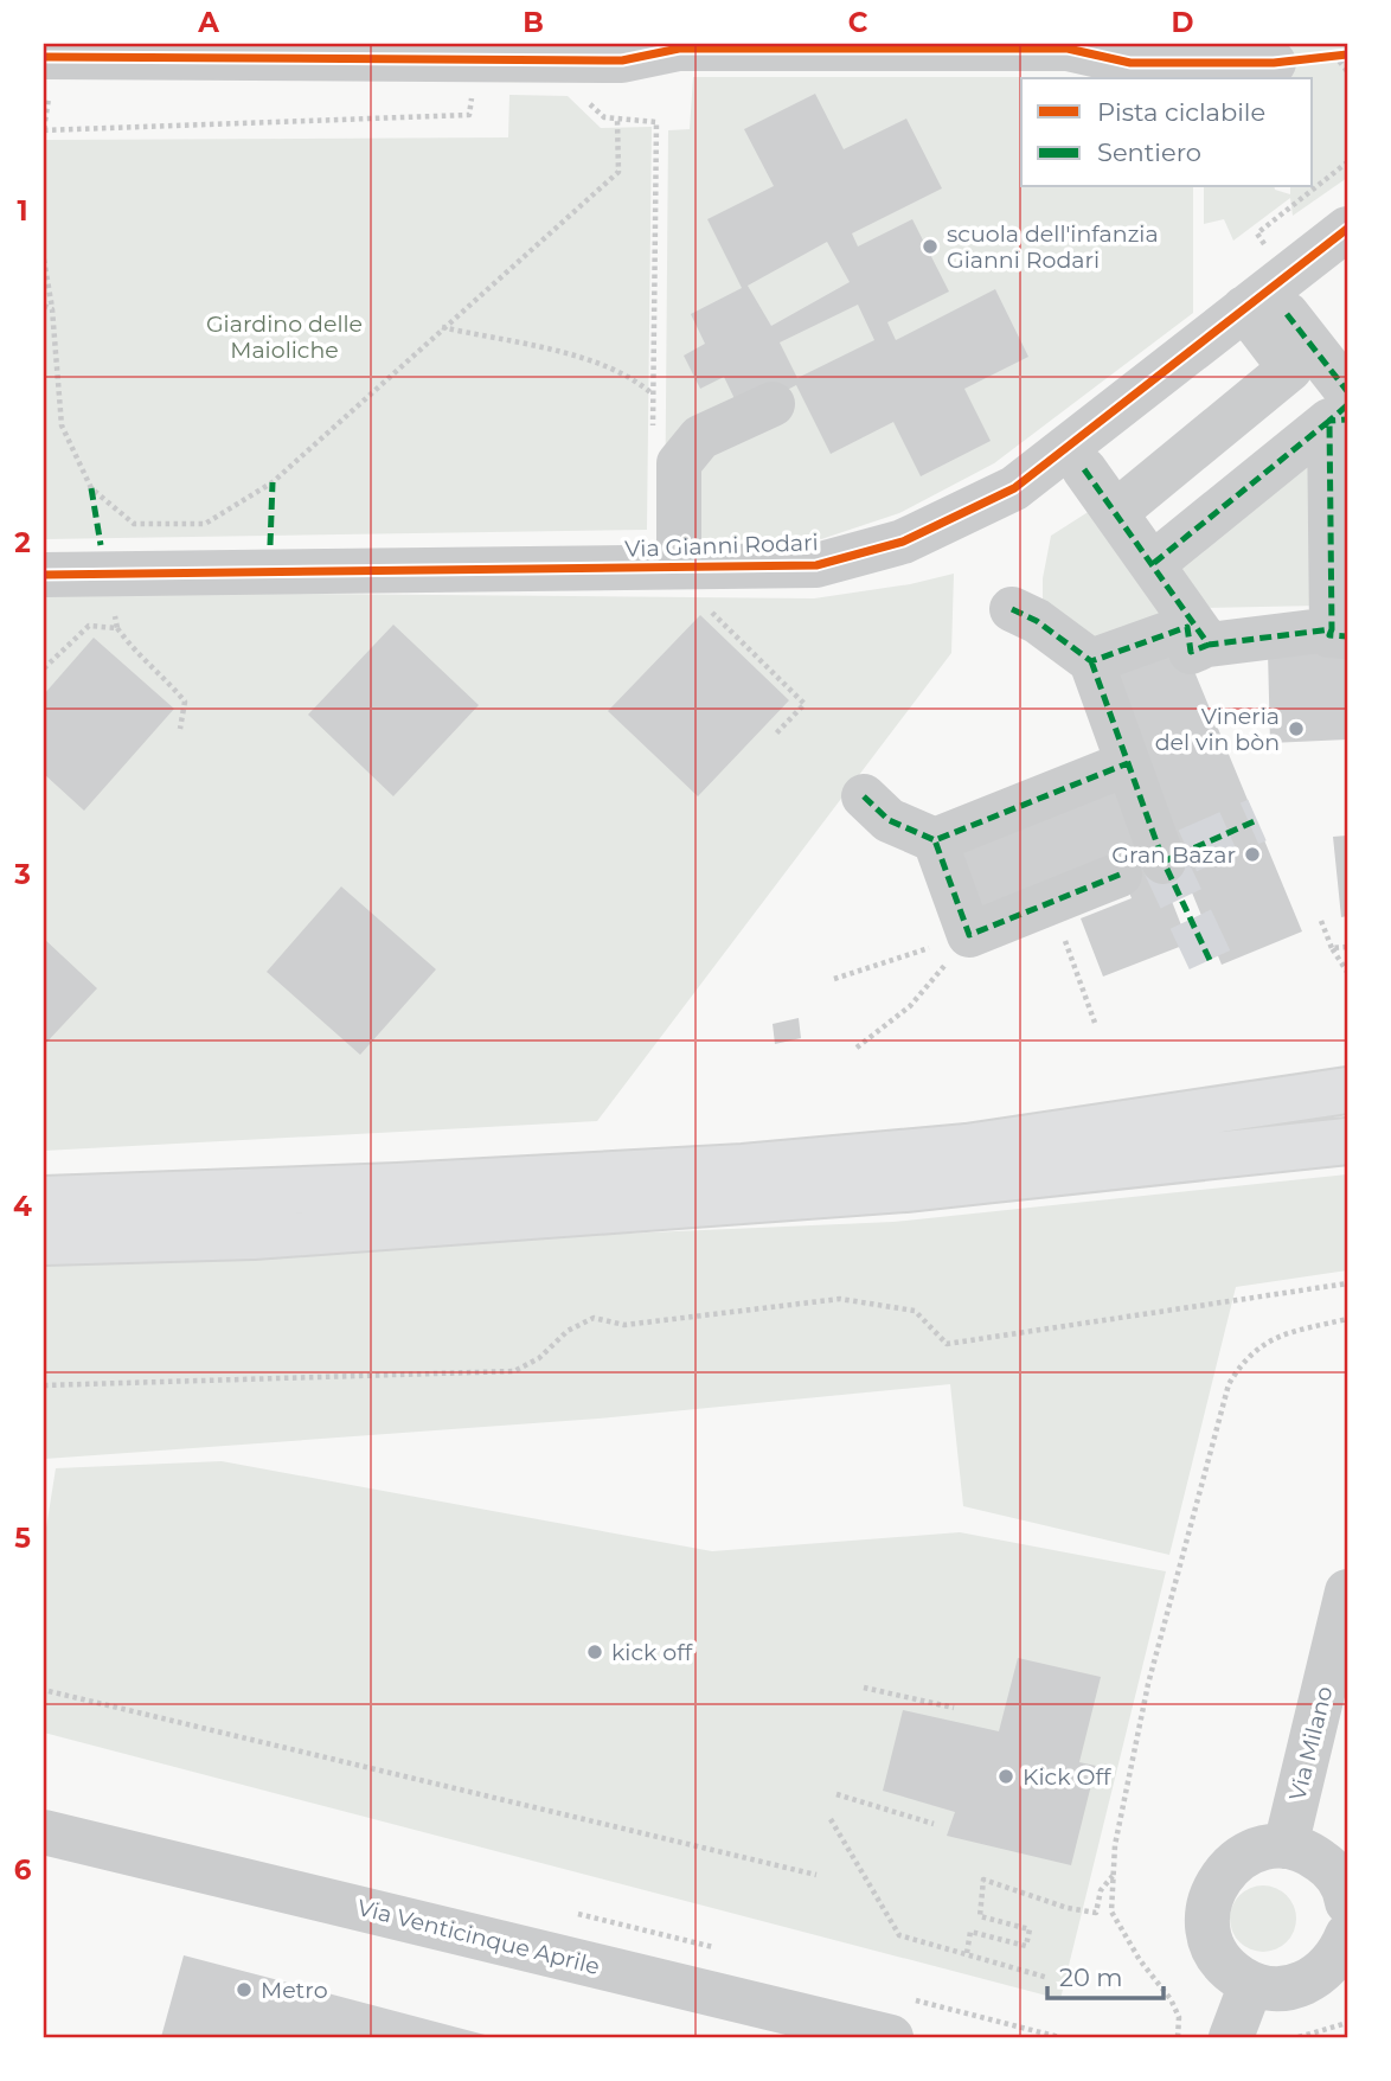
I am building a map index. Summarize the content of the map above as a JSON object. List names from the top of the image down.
{
  "streets": {
    "street": ["Via Gianni Rodari", "Via Milano", "Via Venticinque Aprile"]
  },
  "parks": ["Giardino delle Maioliche"],
  "places": [
    "scuola dell'infanzia Gianni Rodari",
    "Vineria del vin bòn",
    "Gran Bazar",
    "kick off",
    "Kick Off",
    "Metro"
  ],
  "legend": ["Pista ciclabile", "Sentiero"],
  "scale_bar": "20 m",
  "grid": {
    "columns": [
      "A",
      "B",
      "C",
      "D"
    ],
    "rows": [
      "1",
      "2",
      "3",
      "4",
      "5",
      "6"
    ]
  }
}
